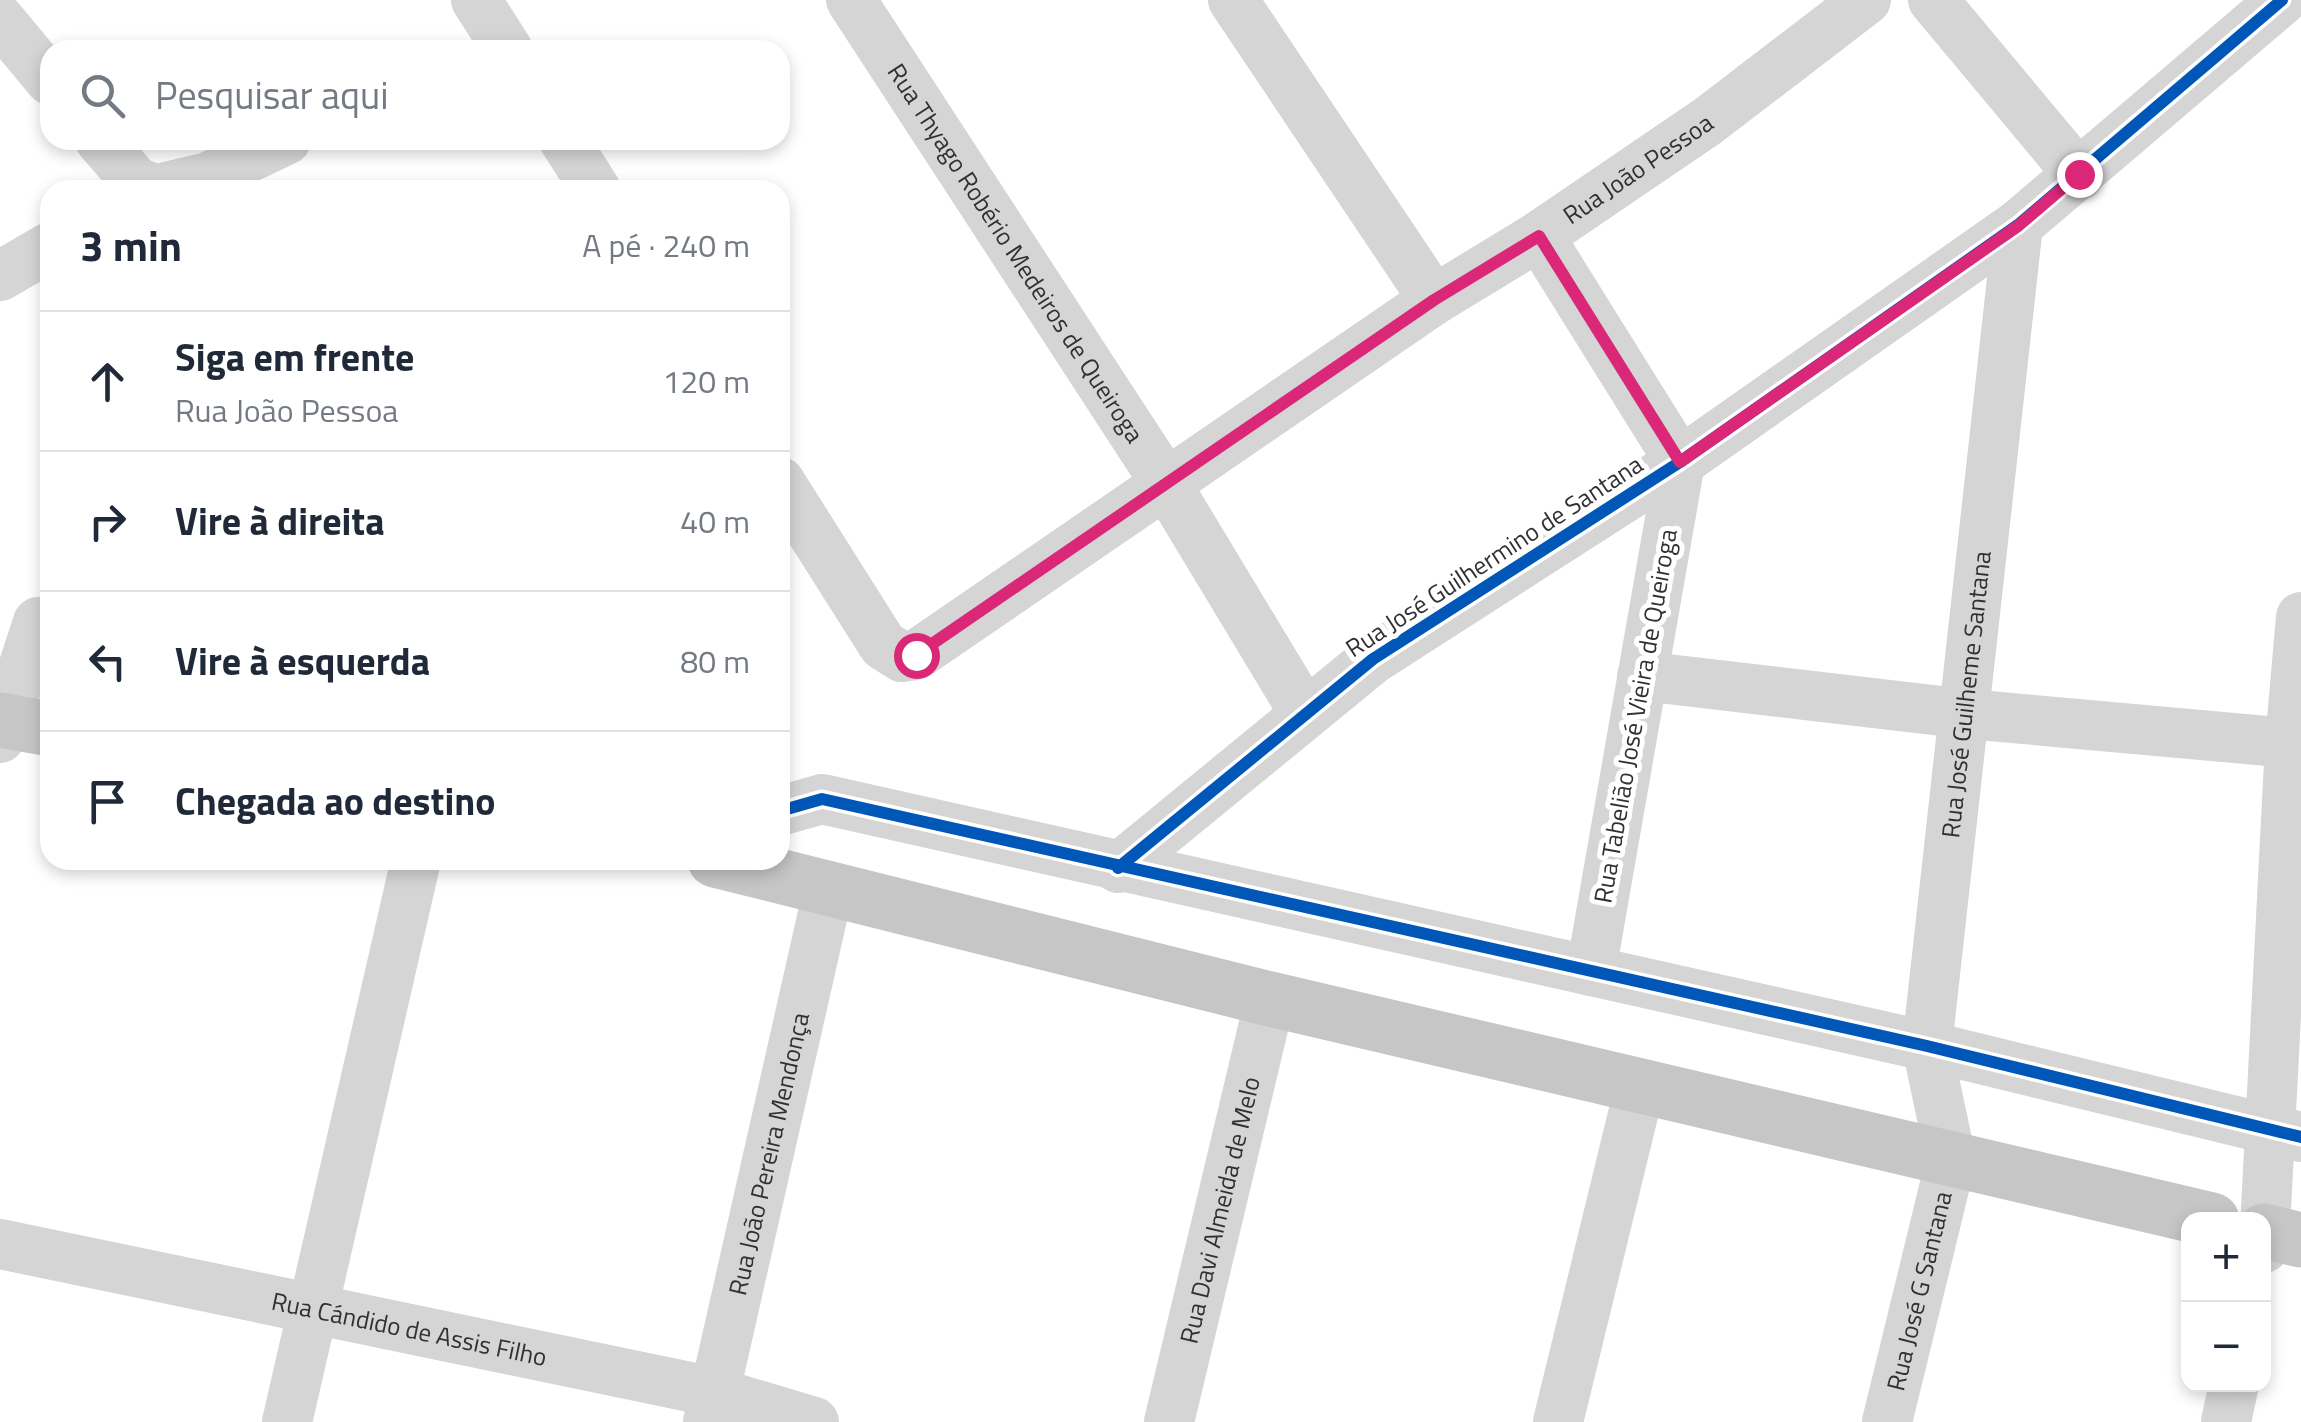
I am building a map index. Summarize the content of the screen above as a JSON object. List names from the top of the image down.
{
  "streets": {
    "street": [
      "Rua João Pessoa",
      "Rua Thyago Robério Medeiros de Queiroga",
      "Rua José Guilhermino de Santana",
      "Rua José Guilheme Santana",
      "Rua Tabelião José Vieira de Queiroga",
      "Rua João Pereira Mendonça",
      "Rua Davi Almeida de Melo",
      "Rua José G Santana",
      "Rua Cándido de Assis Filho"
    ]
  },
  "crossings": [
    ["Rua João Pessoa", "Rua Thyago Robério Medeiros de Queiroga"],
    ["Rua Thyago Robério Medeiros de Queiroga", "Rua José Guilhermino de Santana"],
    ["Rua José Guilhermino de Santana", "Rua José Guilheme Santana"],
    ["Rua José Guilhermino de Santana", "Rua Tabelião José Vieira de Queiroga"],
    ["Rua José Guilheme Santana", "Rua José G Santana"],
    ["Rua João Pereira Mendonça", "Rua Cándido de Assis Filho"]
  ],
  "page": {
    "search": "Pesquisar aqui",
    "heading": ["3 min", "A pé · 240 m"],
    "list": [
      ["Siga em frente", "Rua João Pessoa", "120 m"],
      ["Vire à direita", "40 m"],
      ["Vire à esquerda", "80 m"],
      "Chegada ao destino"
    ],
    "map_buttons": ["+", "−"]
  }
}
